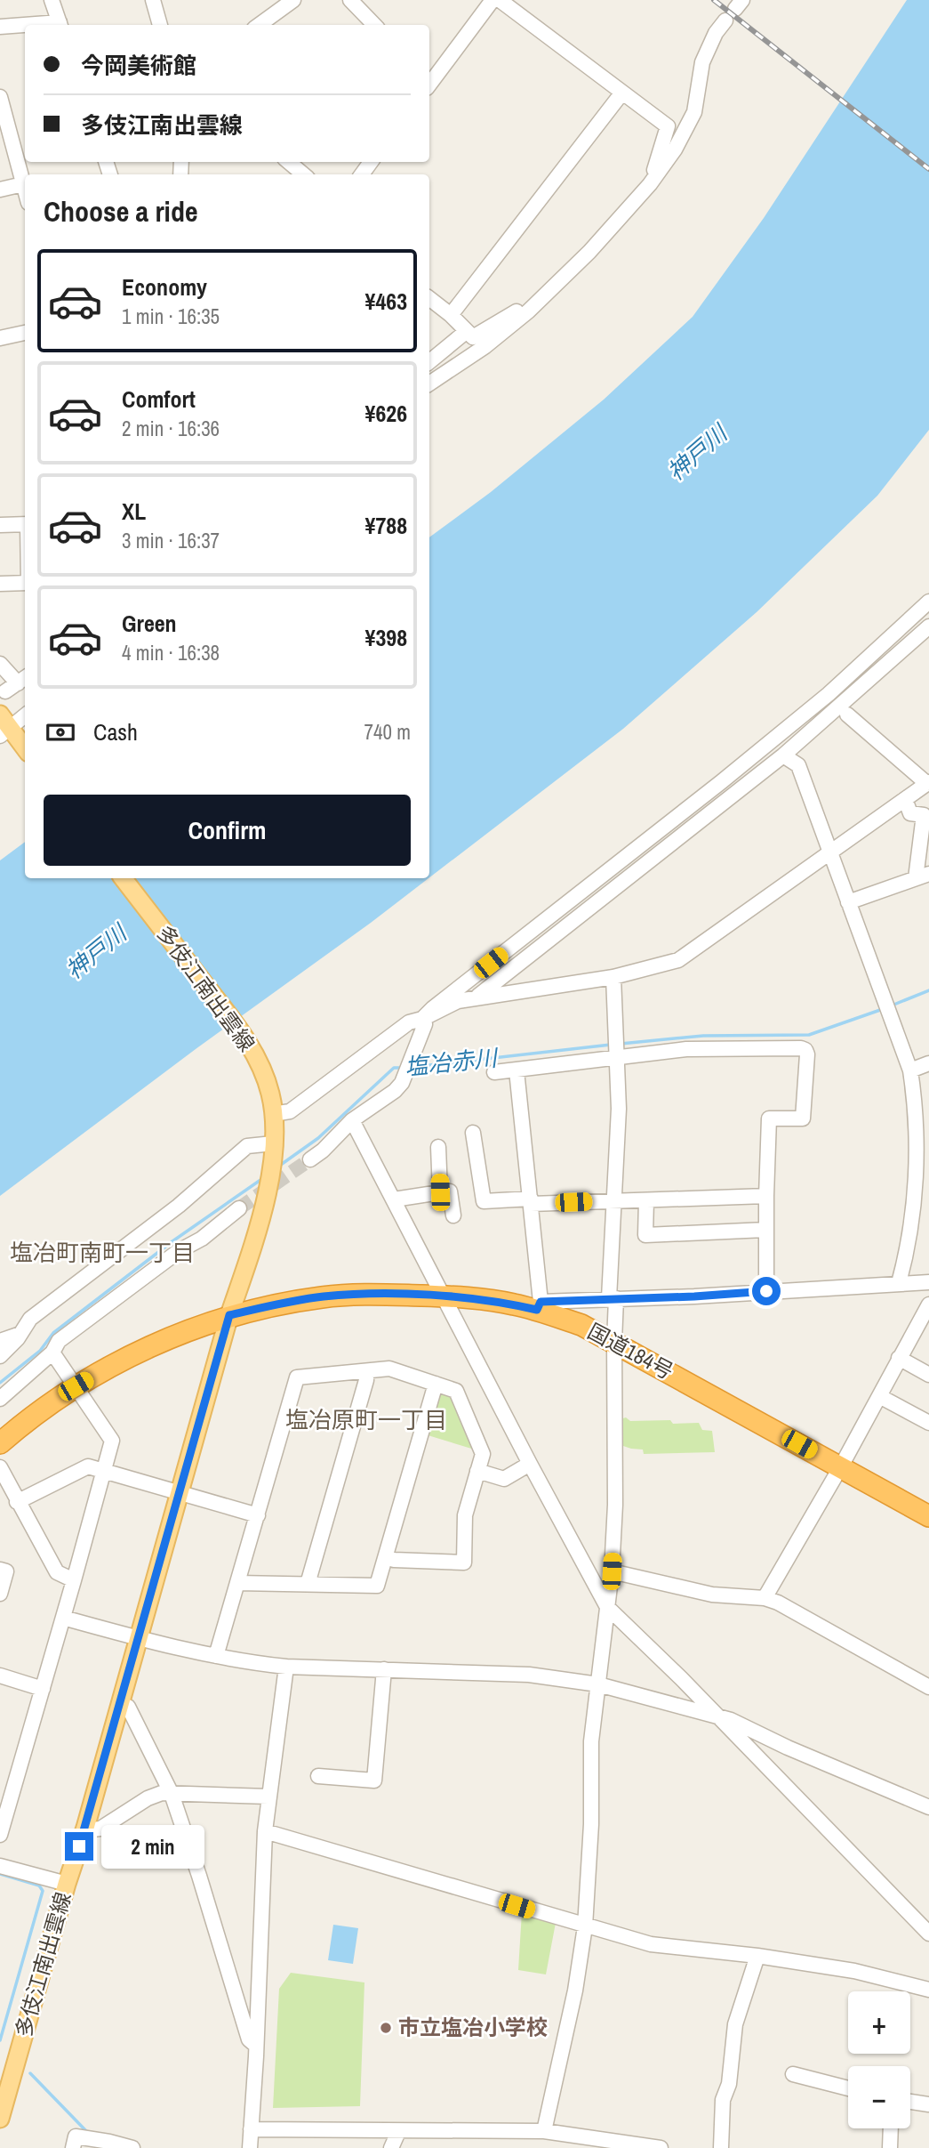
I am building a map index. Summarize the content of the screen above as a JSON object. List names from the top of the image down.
{
  "streets": {
    "highway": ["国道184号"],
    "main road": ["多伎江南出雲線"]
  },
  "crossings": [
    ["多伎江南出雲線", "国道184号"]
  ],
  "districts": ["塩冶町南町一丁目", "塩冶原町一丁目"],
  "water": ["神戸川", "塩冶赤川"],
  "places": ["市立塩冶小学校"],
  "page": {
    "banner": ["今岡美術館", "多伎江南出雲線"],
    "heading": "Choose a ride",
    "list": [
      {
        "name": "Economy",
        "note": "1 min · 16:35",
        "value": "¥463"
      },
      {
        "name": "Comfort",
        "note": "2 min · 16:36",
        "value": "¥626"
      },
      {
        "name": "XL",
        "note": "3 min · 16:37",
        "value": "¥788"
      },
      {
        "name": "Green",
        "note": "4 min · 16:38",
        "value": "¥398"
      }
    ],
    "pay": ["Cash", "740 m"],
    "buttons": "Confirm",
    "bubble": "2 min",
    "map_buttons": ["+", "−"]
  }
}
